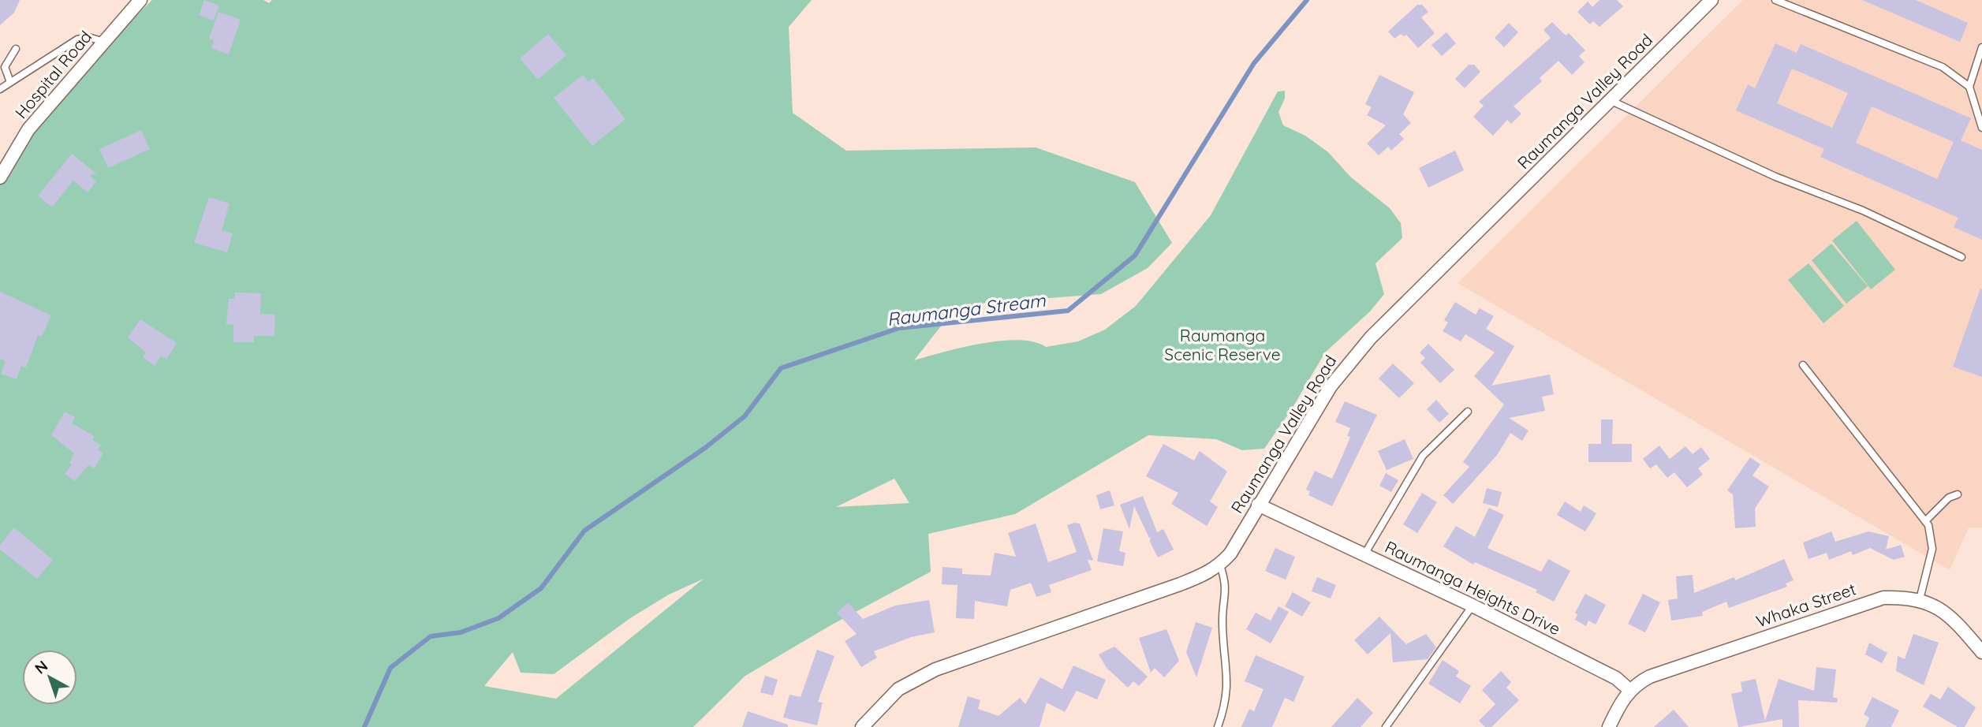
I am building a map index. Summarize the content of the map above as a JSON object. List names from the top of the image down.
{
  "streets": {
    "street": [
      "Hospital Road",
      "Raumanga Valley Road",
      "Raumanga Heights Drive",
      "Whaka Street"
    ]
  },
  "crossings": [
    ["Raumanga Valley Road", "Raumanga Heights Drive"],
    ["Raumanga Heights Drive", "Whaka Street"]
  ],
  "water": ["Raumanga Stream"],
  "parks": ["Raumanga Scenic Reserve"],
  "north": "top left"
}
